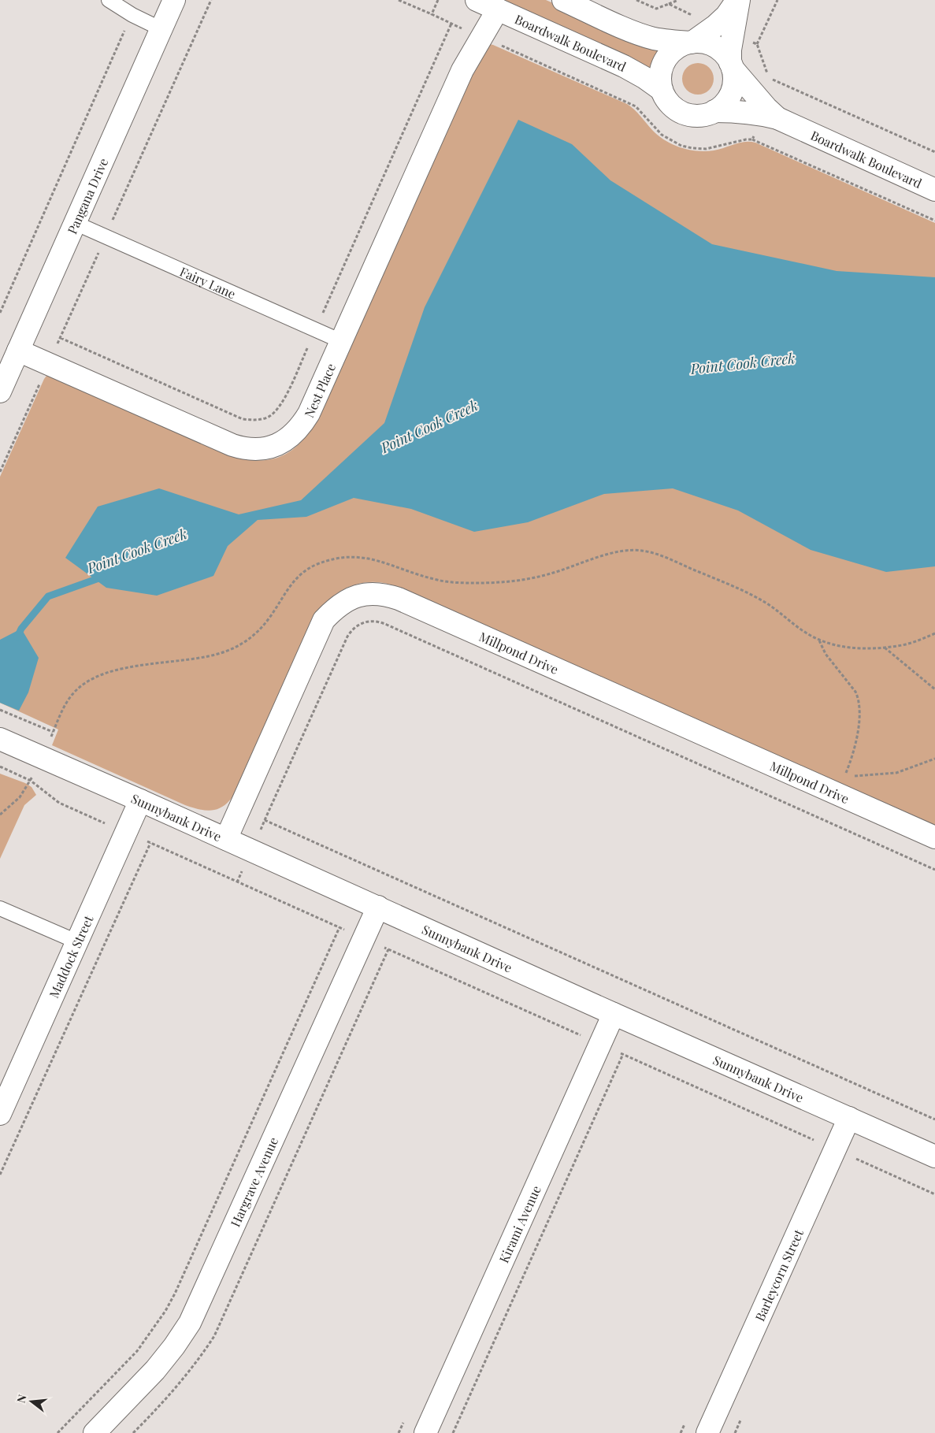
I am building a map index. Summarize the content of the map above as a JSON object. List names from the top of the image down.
{
  "streets": {
    "street": [
      "Boardwalk Boulevard",
      "Pangana Drive",
      "Nest Place",
      "Millpond Drive",
      "Sunnybank Drive",
      "Maddock Street",
      "Hargrave Avenue",
      "Kirami Avenue",
      "Barleycorn Street"
    ],
    "lane": ["Fairy Lane"]
  },
  "crossings": [
    ["Boardwalk Boulevard", "Nest Place"],
    ["Pangana Drive", "Fairy Lane"],
    ["Pangana Drive", "Nest Place"],
    ["Fairy Lane", "Nest Place"],
    ["Millpond Drive", "Sunnybank Drive"],
    ["Sunnybank Drive", "Maddock Street"],
    ["Sunnybank Drive", "Hargrave Avenue"],
    ["Sunnybank Drive", "Kirami Avenue"],
    ["Sunnybank Drive", "Barleycorn Street"]
  ],
  "water": ["Point Cook Creek"],
  "north": "left"
}
